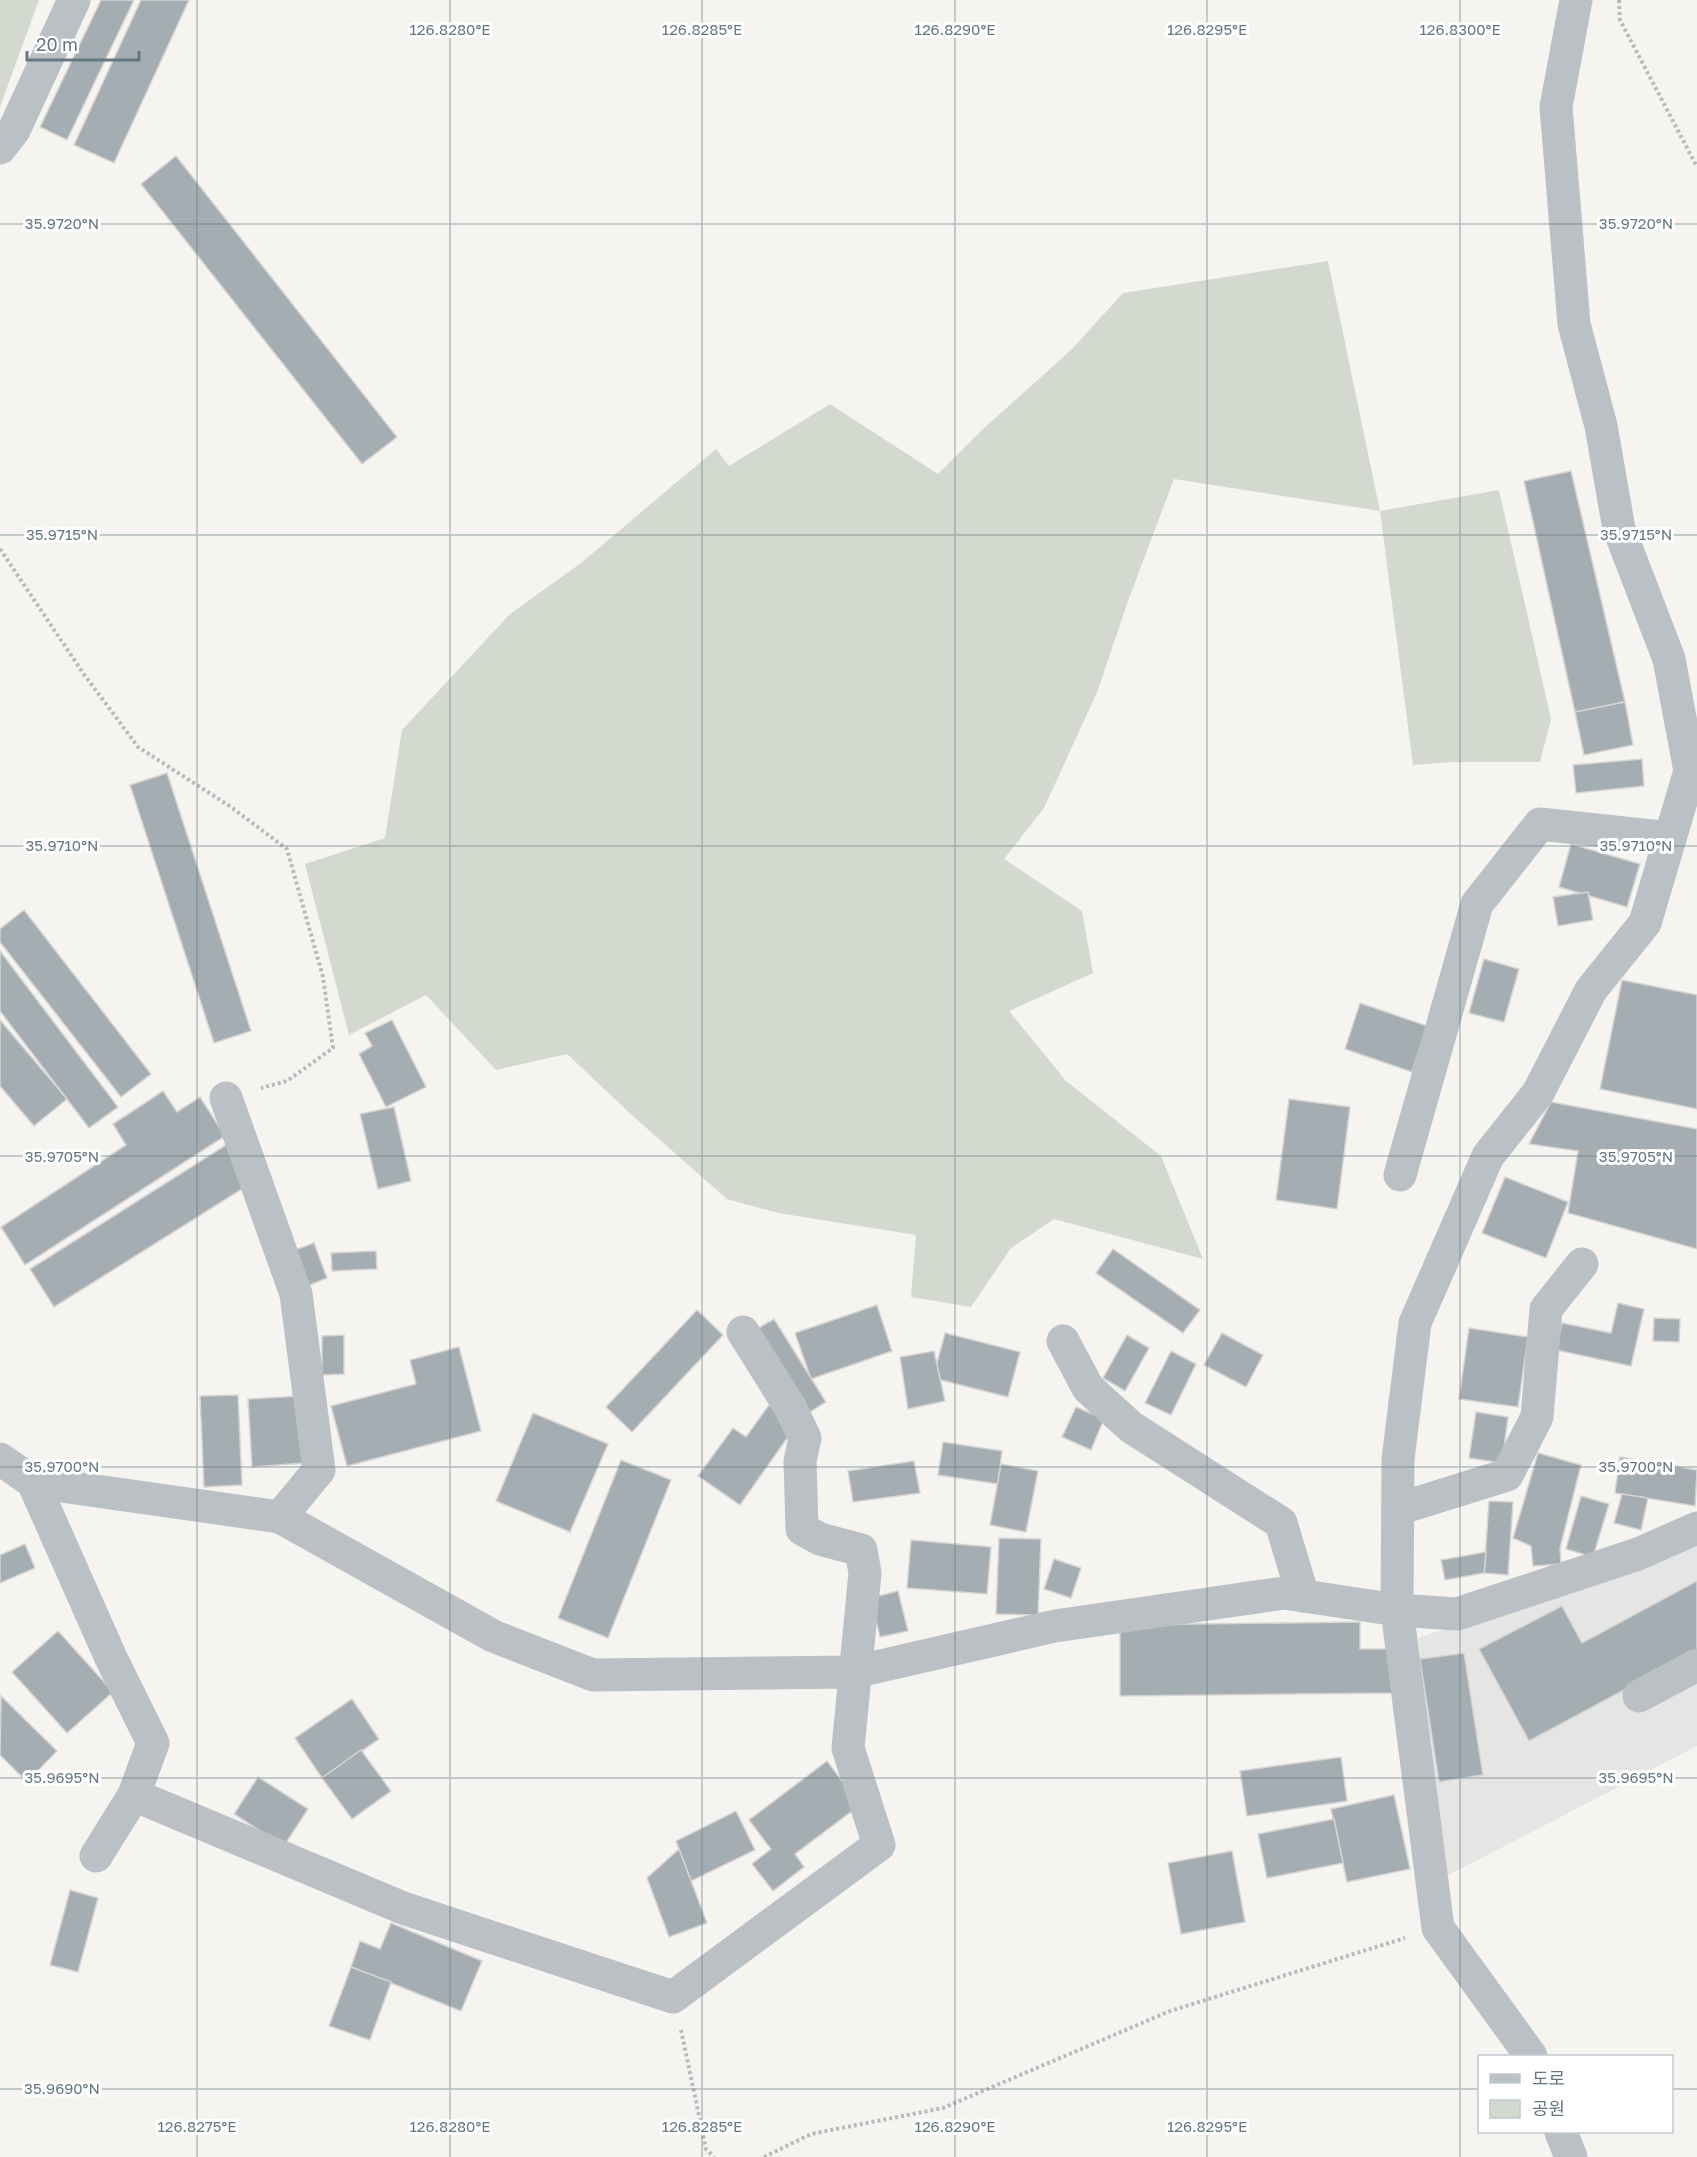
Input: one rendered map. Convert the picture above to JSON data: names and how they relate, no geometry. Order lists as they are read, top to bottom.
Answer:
{
  "legend": ["도로", "공원"],
  "scale_bar": "20 m",
  "coordinates": [
    "126.8280°E",
    "126.8285°E",
    "126.8290°E",
    "126.8295°E",
    "126.8300°E",
    "35.9720°N",
    "35.9715°N",
    "35.9710°N",
    "35.9705°N",
    "35.9700°N",
    "35.9695°N",
    "35.9690°N",
    "126.8275°E"
  ]
}
